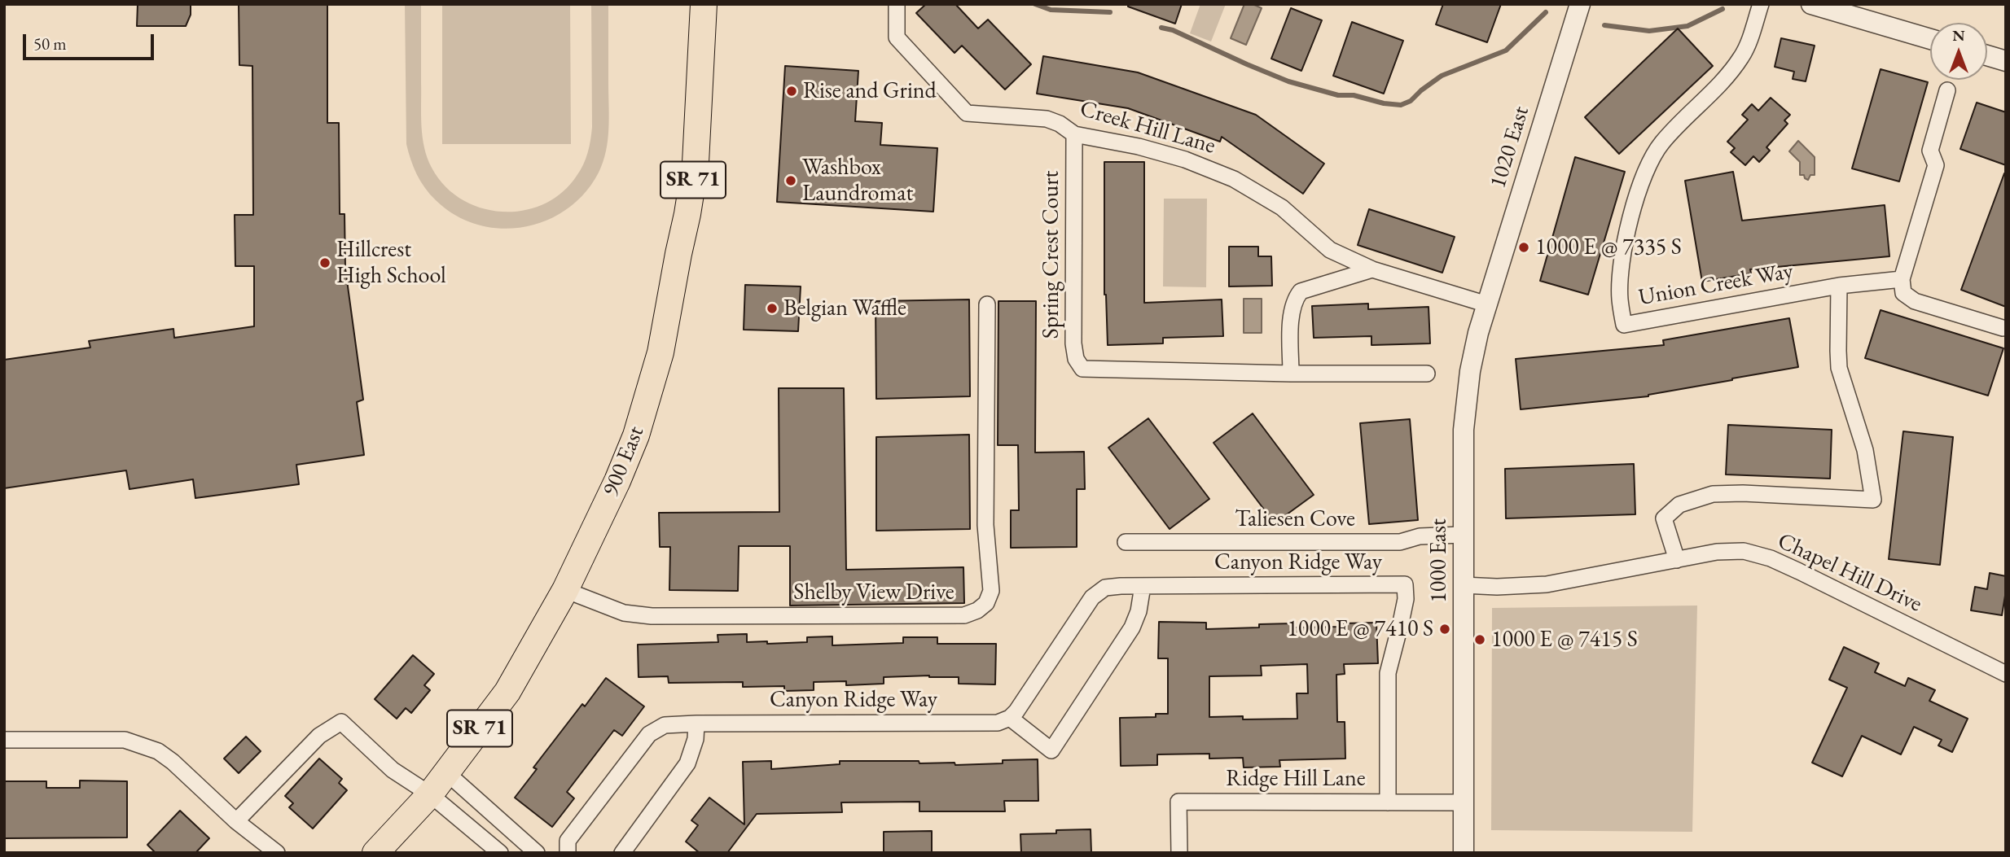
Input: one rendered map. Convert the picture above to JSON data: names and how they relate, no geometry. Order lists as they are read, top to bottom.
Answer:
{
  "streets": {
    "main road": ["SR 71", "900 East"],
    "street": [
      "Creek Hill Lane",
      "1020 East",
      "Spring Crest Court",
      "Union Creek Way",
      "Taliesen Cove",
      "1000 East",
      "Canyon Ridge Way",
      "Chapel Hill Drive",
      "Shelby View Drive",
      "Ridge Hill Lane"
    ]
  },
  "crossings": [
    ["Creek Hill Lane", "1020 East"],
    ["Creek Hill Lane", "Spring Crest Court"],
    ["Creek Hill Lane", "1000 East"],
    ["1020 East", "1000 East"],
    ["900 East", "Shelby View Drive"],
    ["Taliesen Cove", "1000 East"],
    ["1000 East", "Chapel Hill Drive"],
    ["1000 East", "Ridge Hill Lane"],
    ["Canyon Ridge Way", "Ridge Hill Lane"]
  ],
  "places": [
    "Rise and Grind",
    "Washbox Laundromat",
    "1000 E @ 7335 S",
    "Hillcrest High School",
    "Belgian Waffle",
    "1000 E @ 7410 S",
    "1000 E @ 7415 S"
  ],
  "scale_bar": "50 m",
  "north": "top"
}
